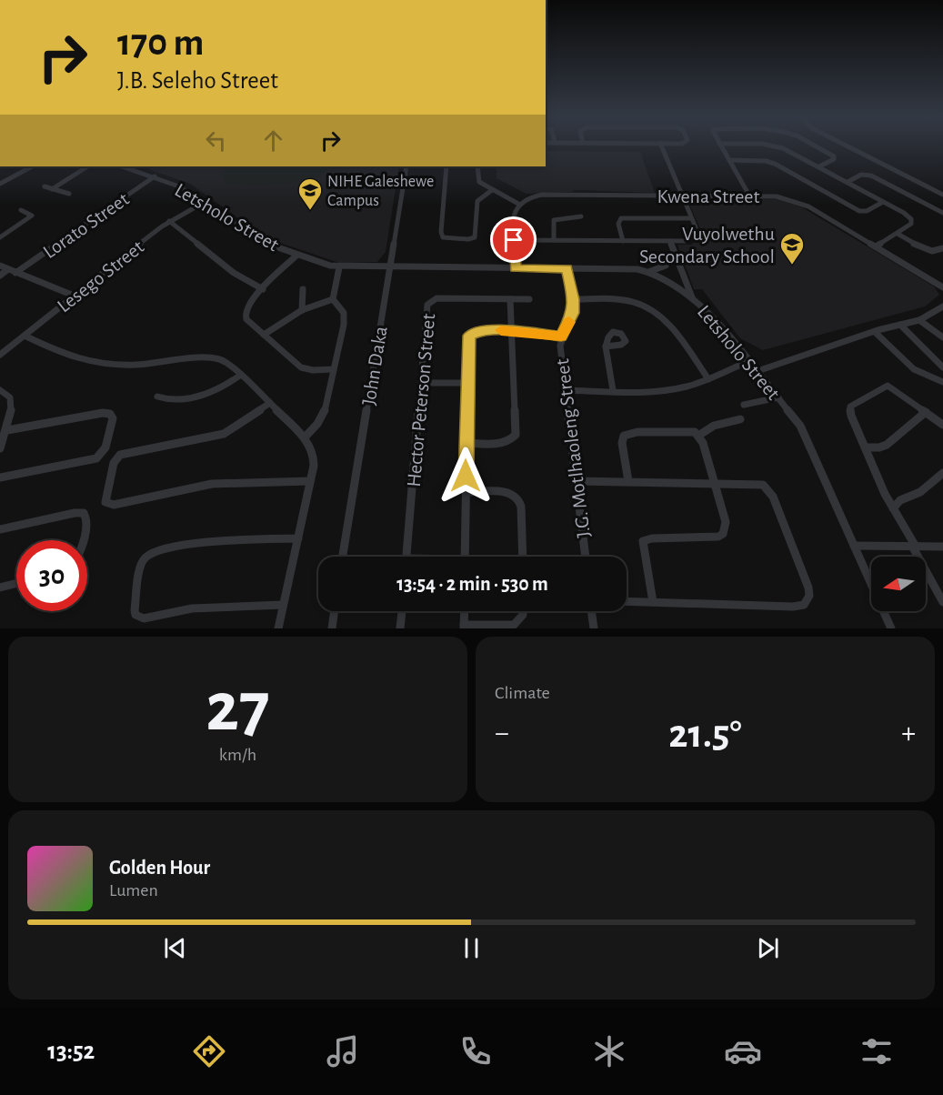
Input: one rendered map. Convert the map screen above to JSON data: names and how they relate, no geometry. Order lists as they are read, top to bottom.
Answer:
{
  "streets": {
    "street": [
      "Kwena Street",
      "Letsholo Street",
      "Lorato Street",
      "Lesego Street",
      "John Daka",
      "Hector Peterson Street",
      "J.G. Motlhaoleng Street"
    ]
  },
  "crossings": [
    ["Letsholo Street", "Lorato Street"],
    ["Letsholo Street", "Lesego Street"],
    ["Letsholo Street", "John Daka"],
    ["Letsholo Street", "J.G. Motlhaoleng Street"]
  ],
  "places": {
    "school or university": ["NIHE Galeshewe Campus", "Vuyolwethu Secondary School"]
  },
  "north": "left",
  "page": {
    "turn": ["170 m", "J.B. Seleho Street"],
    "limit": "30",
    "trip": "13:54 · 2 min · 530 m",
    "tile": [
      ["27", "km/h"],
      "Climate"
    ],
    "heat": ["−", "21.5°", "+"],
    "song": ["Golden Hour", "Lumen"],
    "tabs": "13:52"
  }
}
